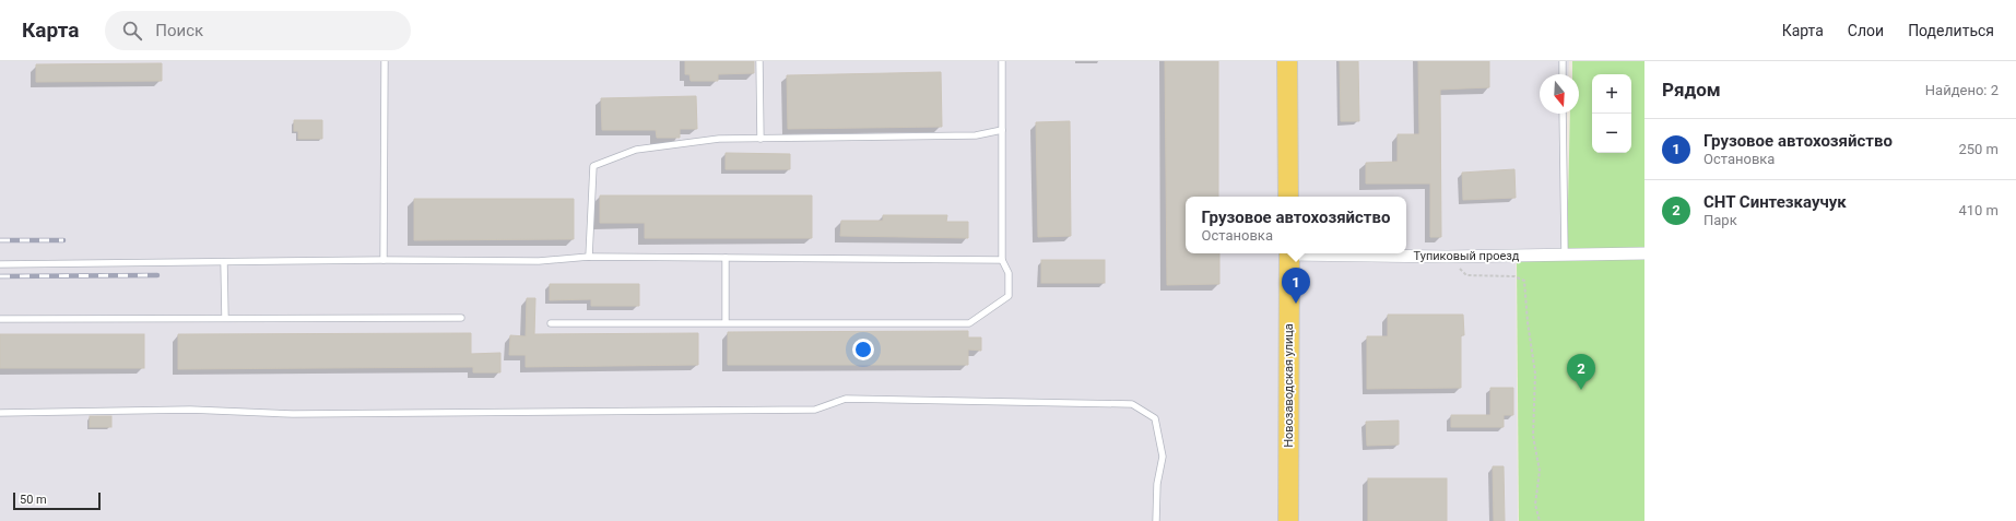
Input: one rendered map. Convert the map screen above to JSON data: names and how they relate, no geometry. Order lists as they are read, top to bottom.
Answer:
{
  "streets": {
    "main road": ["Новозаводская улица"],
    "street": ["Тупиковый проезд"]
  },
  "scale_bar": "50 m",
  "north": "bottom",
  "page": {
    "header": "Карта",
    "search": "Поиск",
    "nav": ["Карта", "Слои", "Поделиться"],
    "heading": ["Рядом", "Найдено: 2"],
    "map_buttons": ["+", "−"],
    "list": [
      {
        "mark": "1",
        "name": "Грузовое автохозяйство",
        "note": "Остановка",
        "value": "250 m"
      },
      {
        "mark": "2",
        "name": "СНТ Синтезкаучук",
        "note": "Парк",
        "value": "410 m"
      }
    ],
    "popup": ["Грузовое автохозяйство", "Остановка"],
    "pins": ["1", "2"],
    "scale": "50 m"
  }
}
